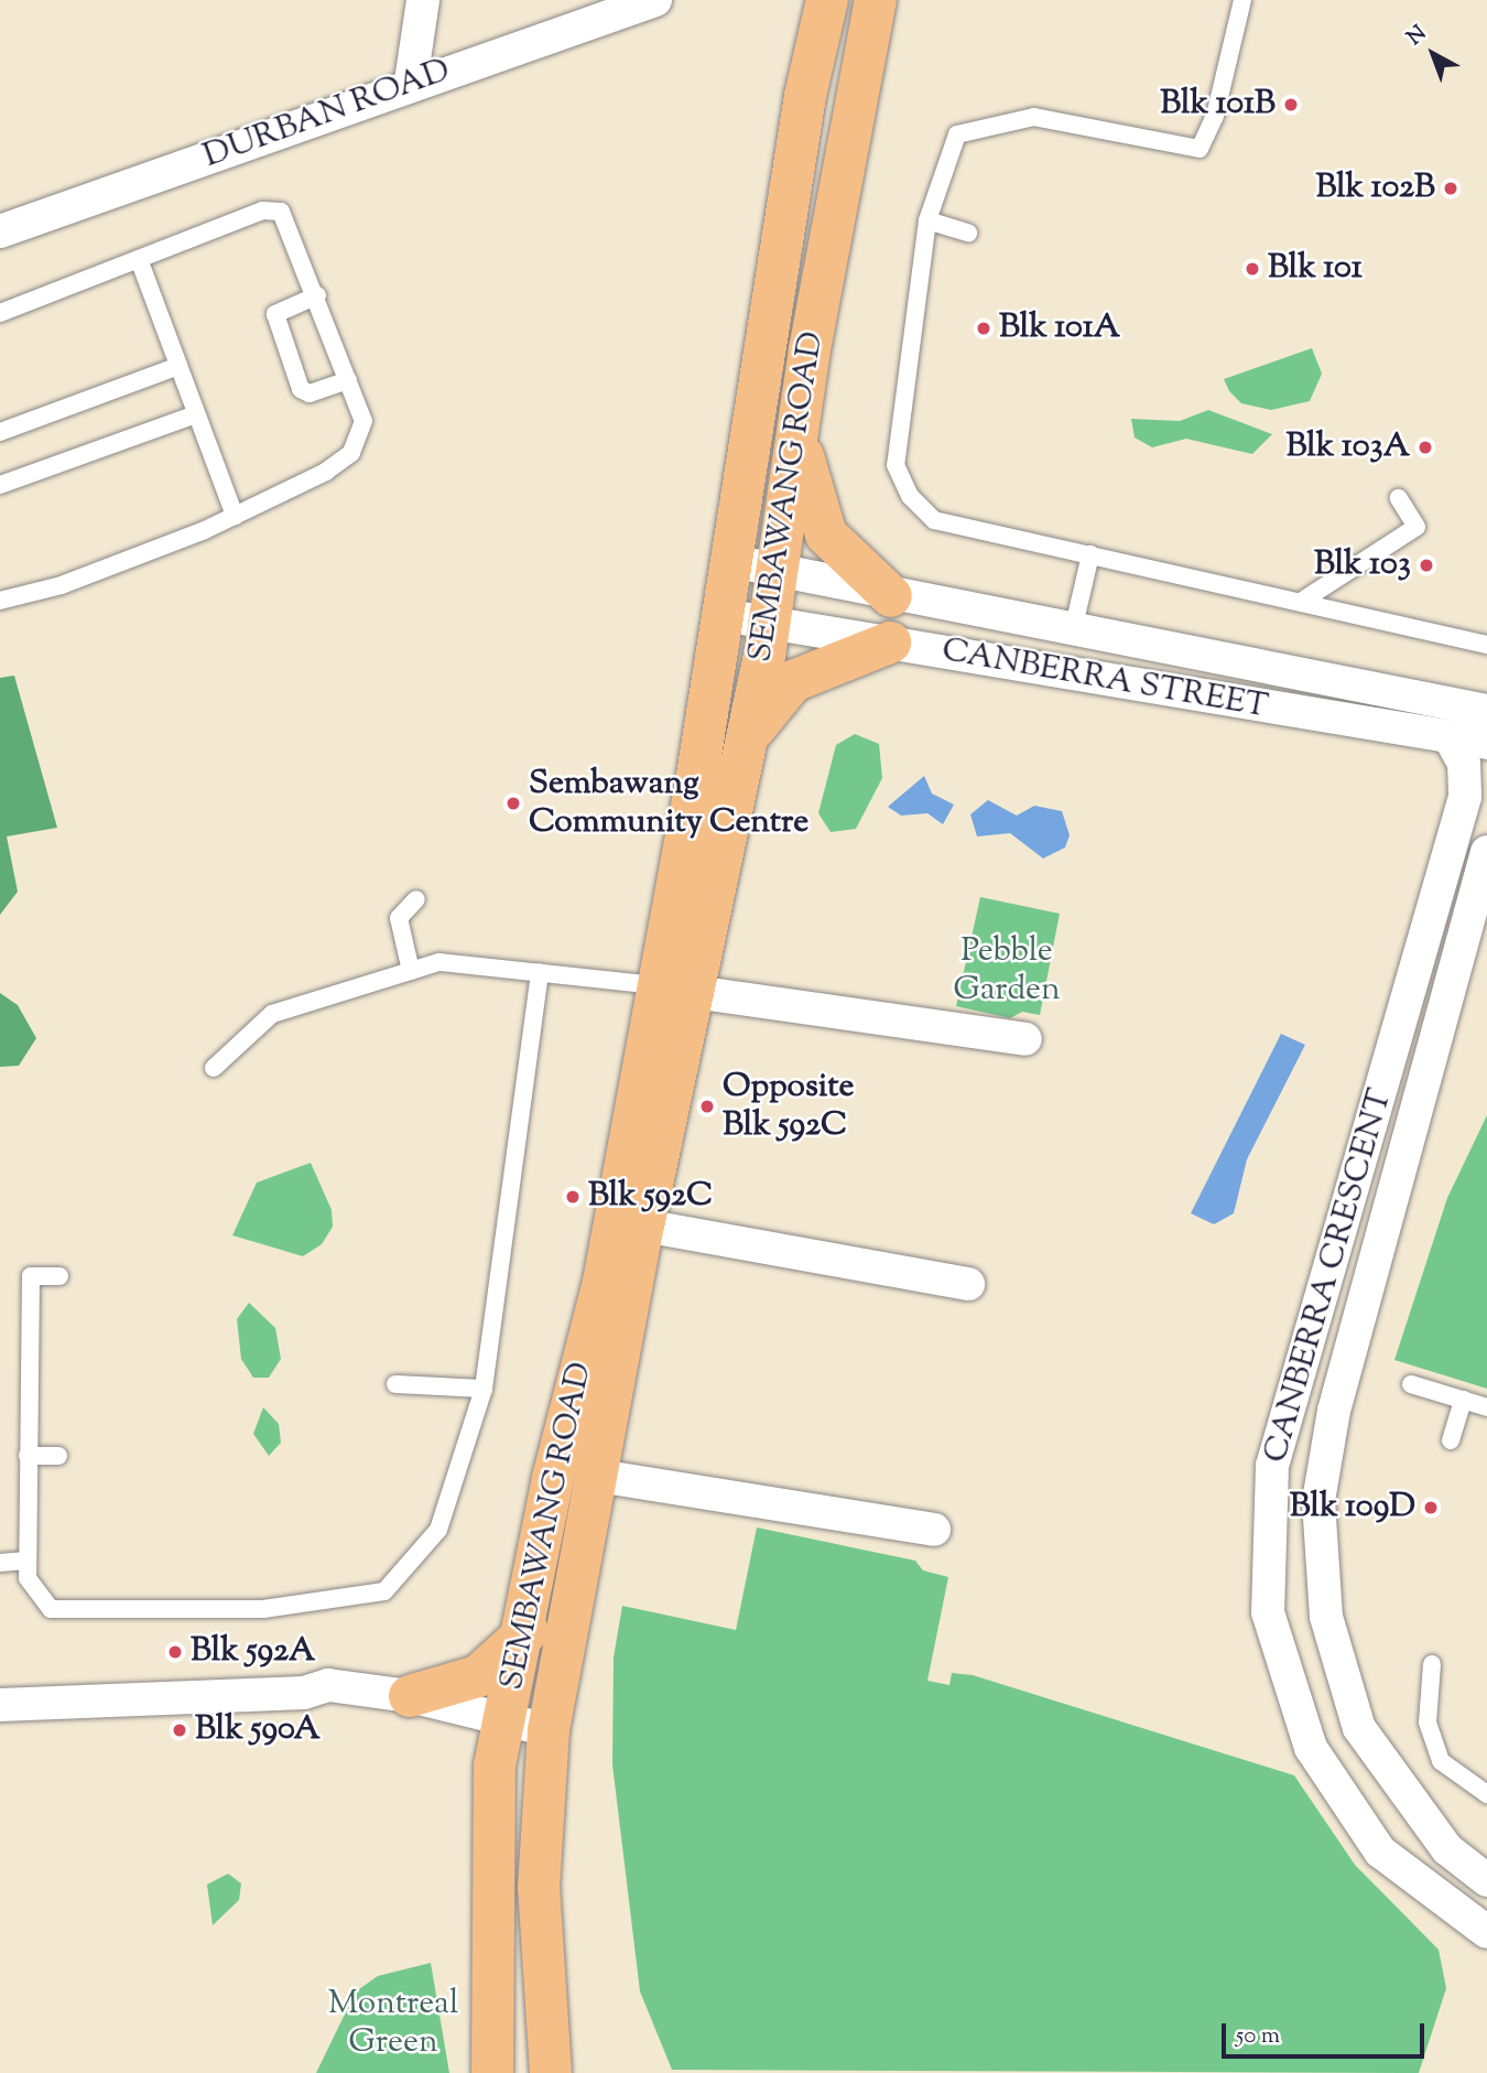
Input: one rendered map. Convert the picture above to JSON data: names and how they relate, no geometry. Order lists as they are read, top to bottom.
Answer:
{
  "streets": {
    "main road": ["SEMBAWANG ROAD"],
    "street": ["DURBAN ROAD", "CANBERRA STREET", "CANBERRA CRESCENT"]
  },
  "crossings": [
    ["SEMBAWANG ROAD", "CANBERRA STREET"],
    ["CANBERRA STREET", "CANBERRA CRESCENT"]
  ],
  "parks": ["Pebble Garden", "Montreal Green"],
  "places": [
    "Blk 101B",
    "Blk 102B",
    "Blk 101",
    "Blk 101A",
    "Blk 103A",
    "Blk 103",
    "Sembawang Community Centre",
    "Opposite Blk 592C",
    "Blk 592C",
    "Blk 109D",
    "Blk 592A",
    "Blk 590A"
  ],
  "scale_bar": "50 m",
  "north": "top left"
}
